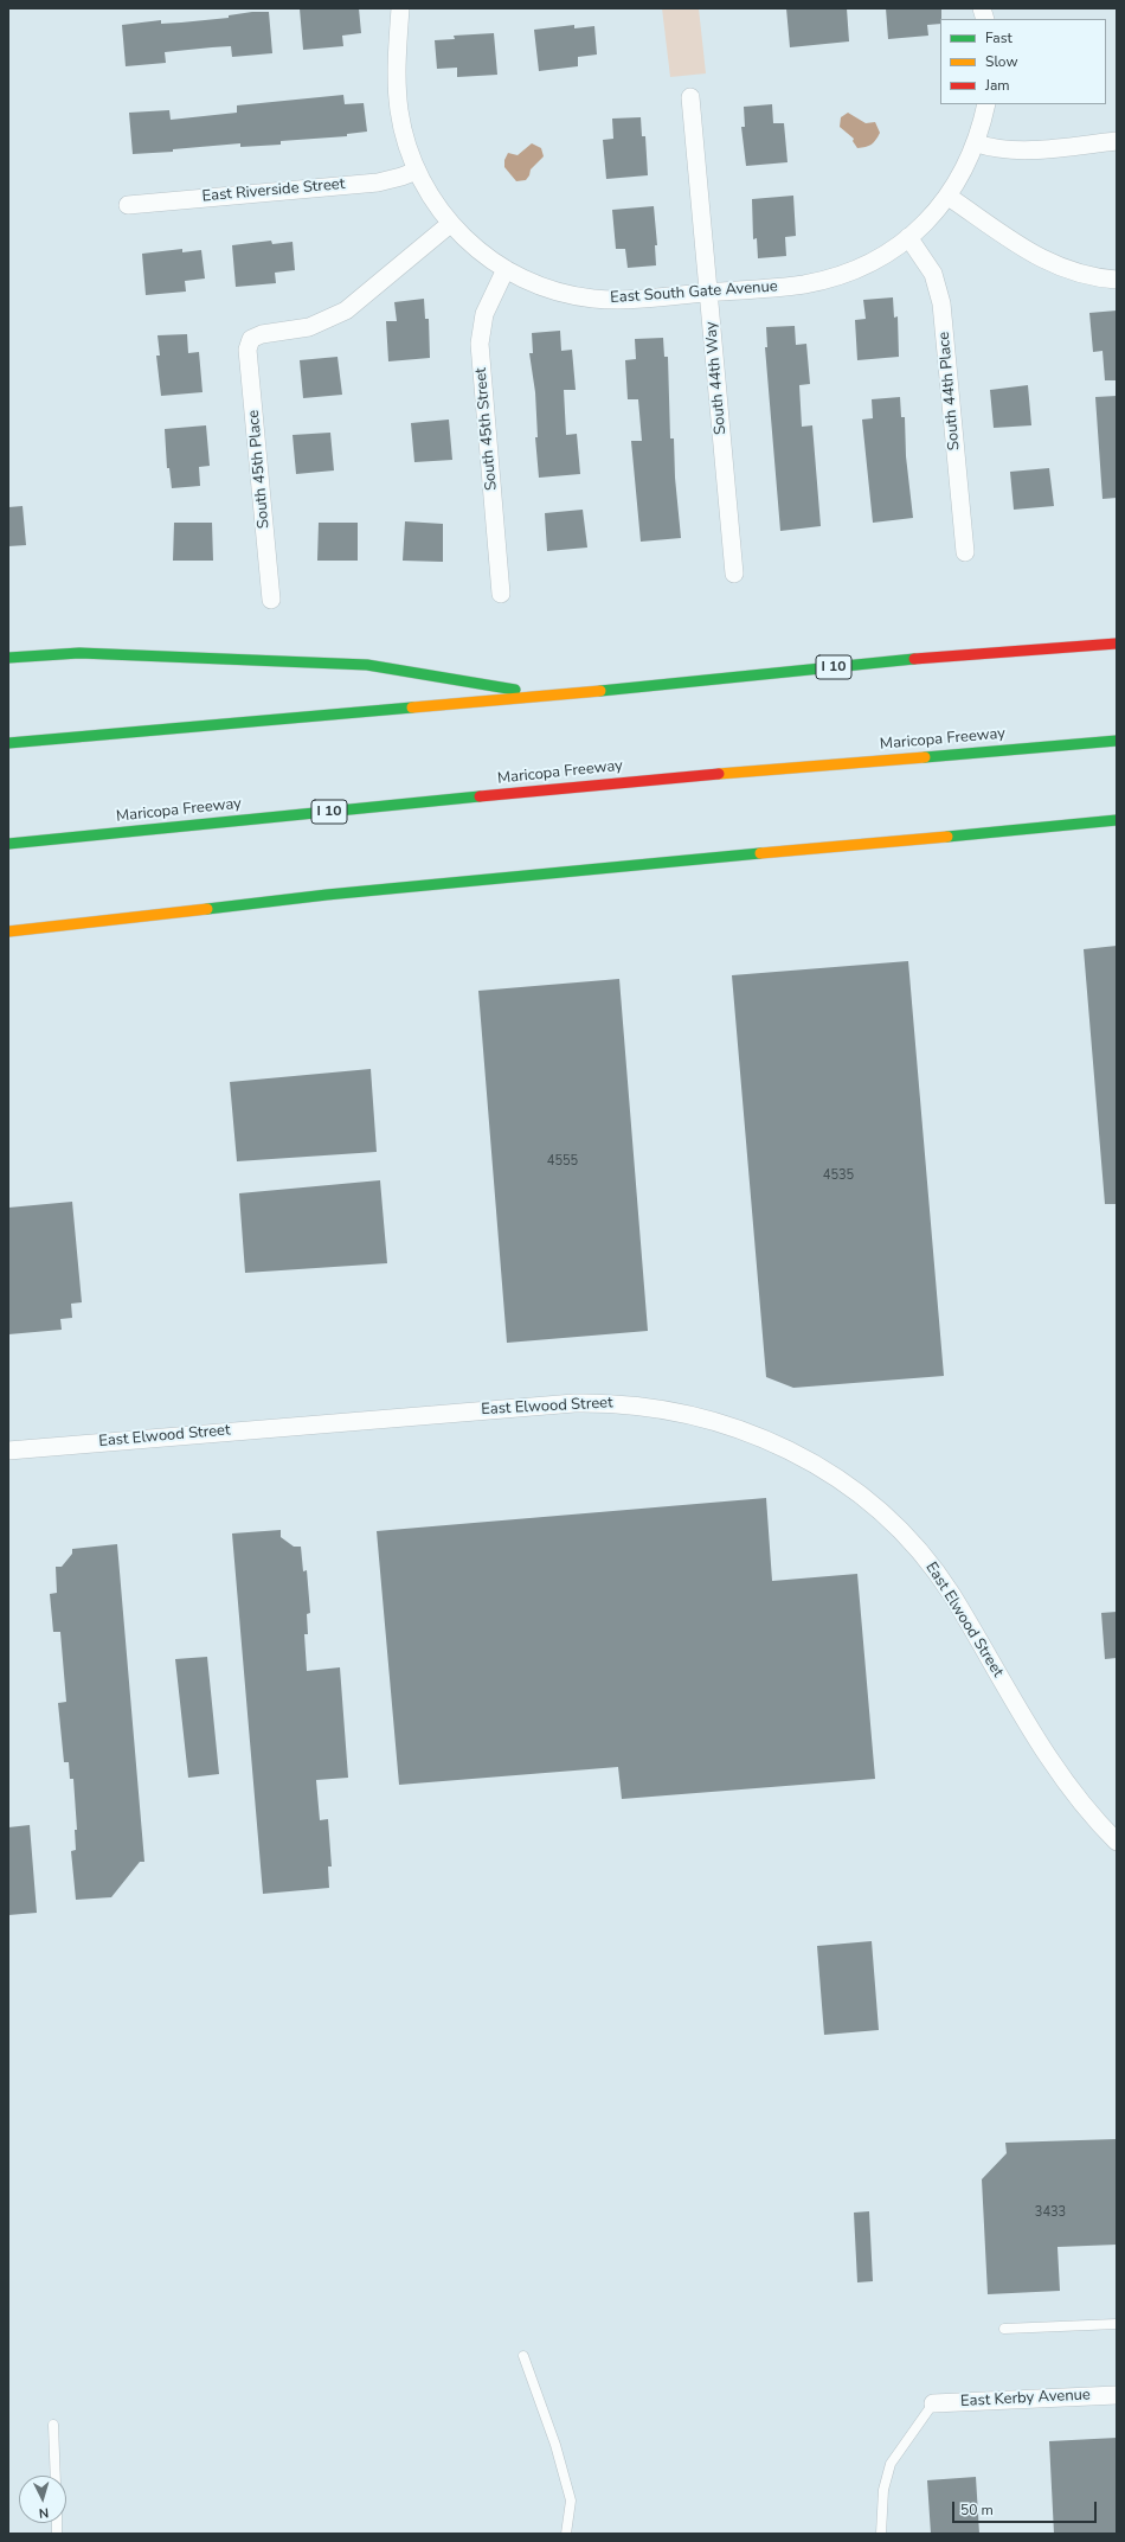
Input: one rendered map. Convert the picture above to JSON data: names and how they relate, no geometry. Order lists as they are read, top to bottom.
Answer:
{
  "streets": {
    "highway": ["I 10", "Maricopa Freeway"],
    "street": [
      "East Riverside Street",
      "East South Gate Avenue",
      "South 44th Way",
      "South 44th Place",
      "South 45th Street",
      "South 45th Place",
      "East Elwood Street",
      "East Kerby Avenue"
    ]
  },
  "crossings": [
    ["East South Gate Avenue", "South 44th Way"],
    ["East South Gate Avenue", "South 44th Place"],
    ["East South Gate Avenue", "South 45th Street"],
    ["East South Gate Avenue", "South 45th Place"]
  ],
  "house_numbers": ["4555", "4535", "3433"],
  "legend": ["Fast", "Slow", "Jam"],
  "scale_bar": "50 m",
  "north": "bottom"
}
